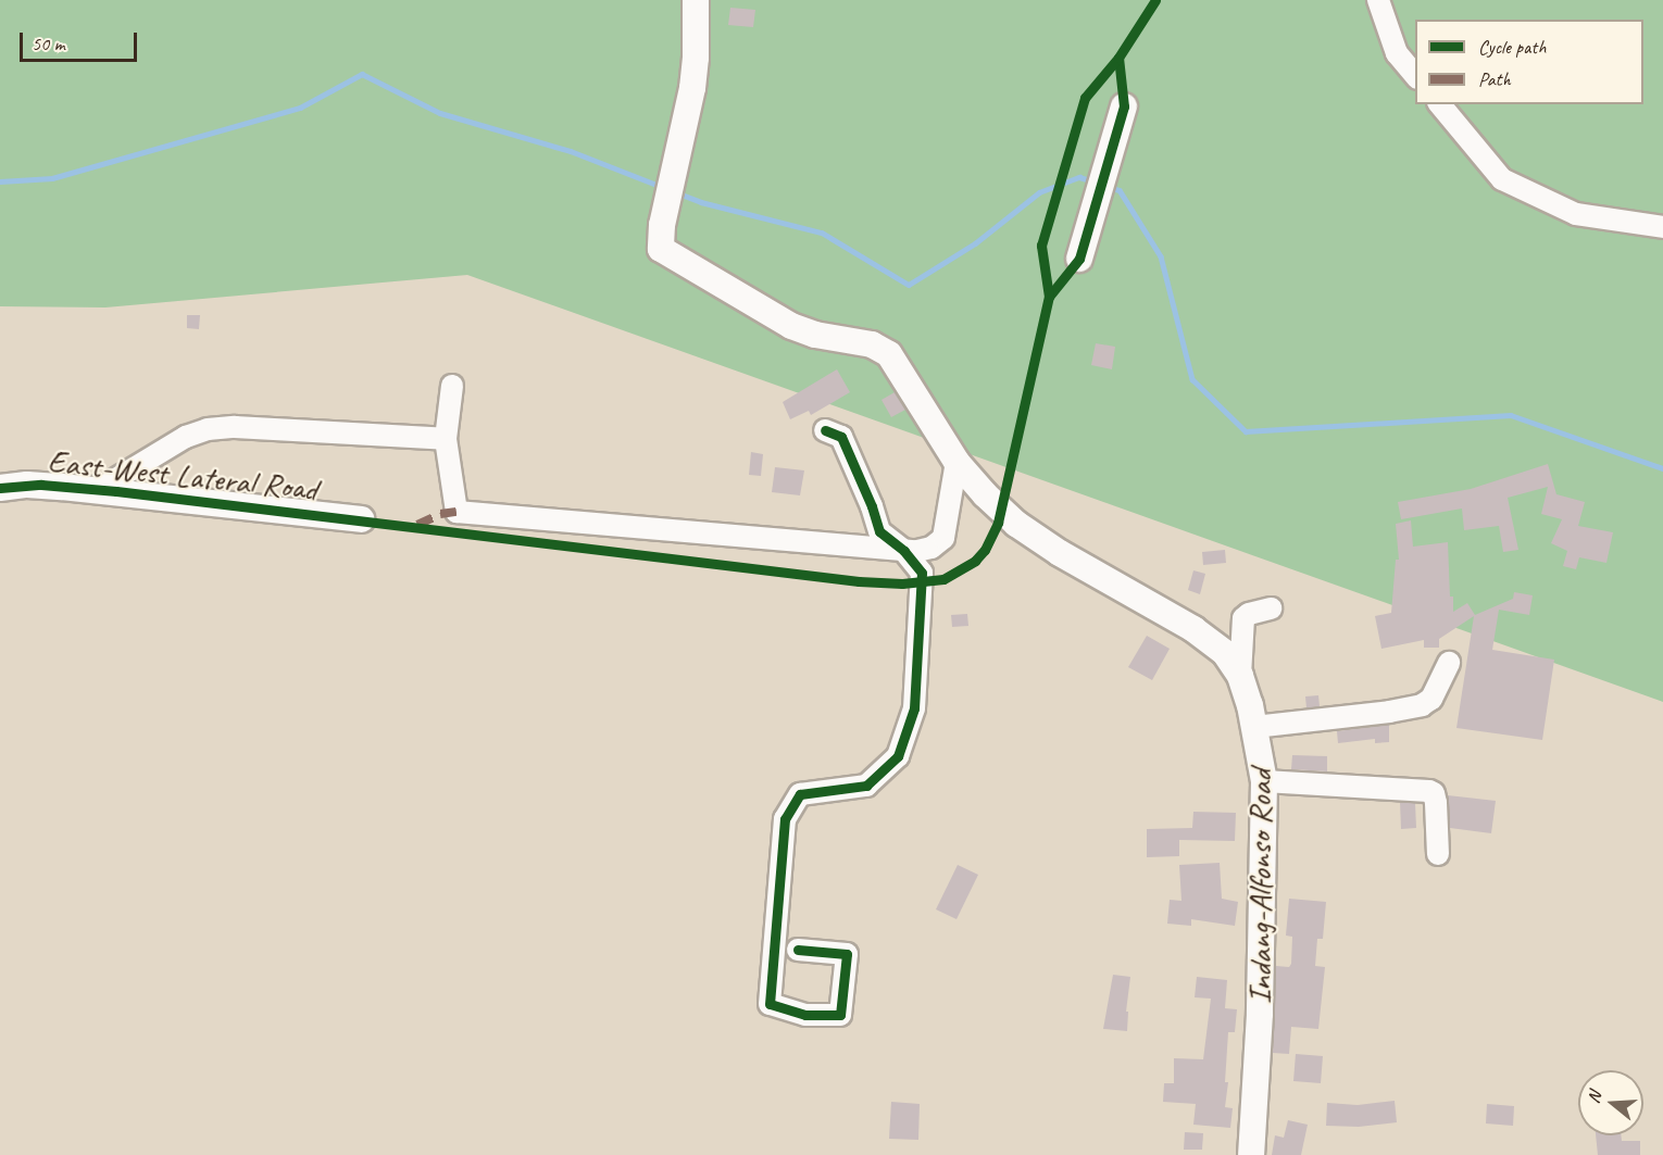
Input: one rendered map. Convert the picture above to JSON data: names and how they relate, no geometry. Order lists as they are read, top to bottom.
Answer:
{
  "streets": {
    "main road": ["East-West Lateral Road", "Indang-Alfonso Road"]
  },
  "legend": ["Cycle path", "Path"],
  "scale_bar": "50 m",
  "north": "left"
}
